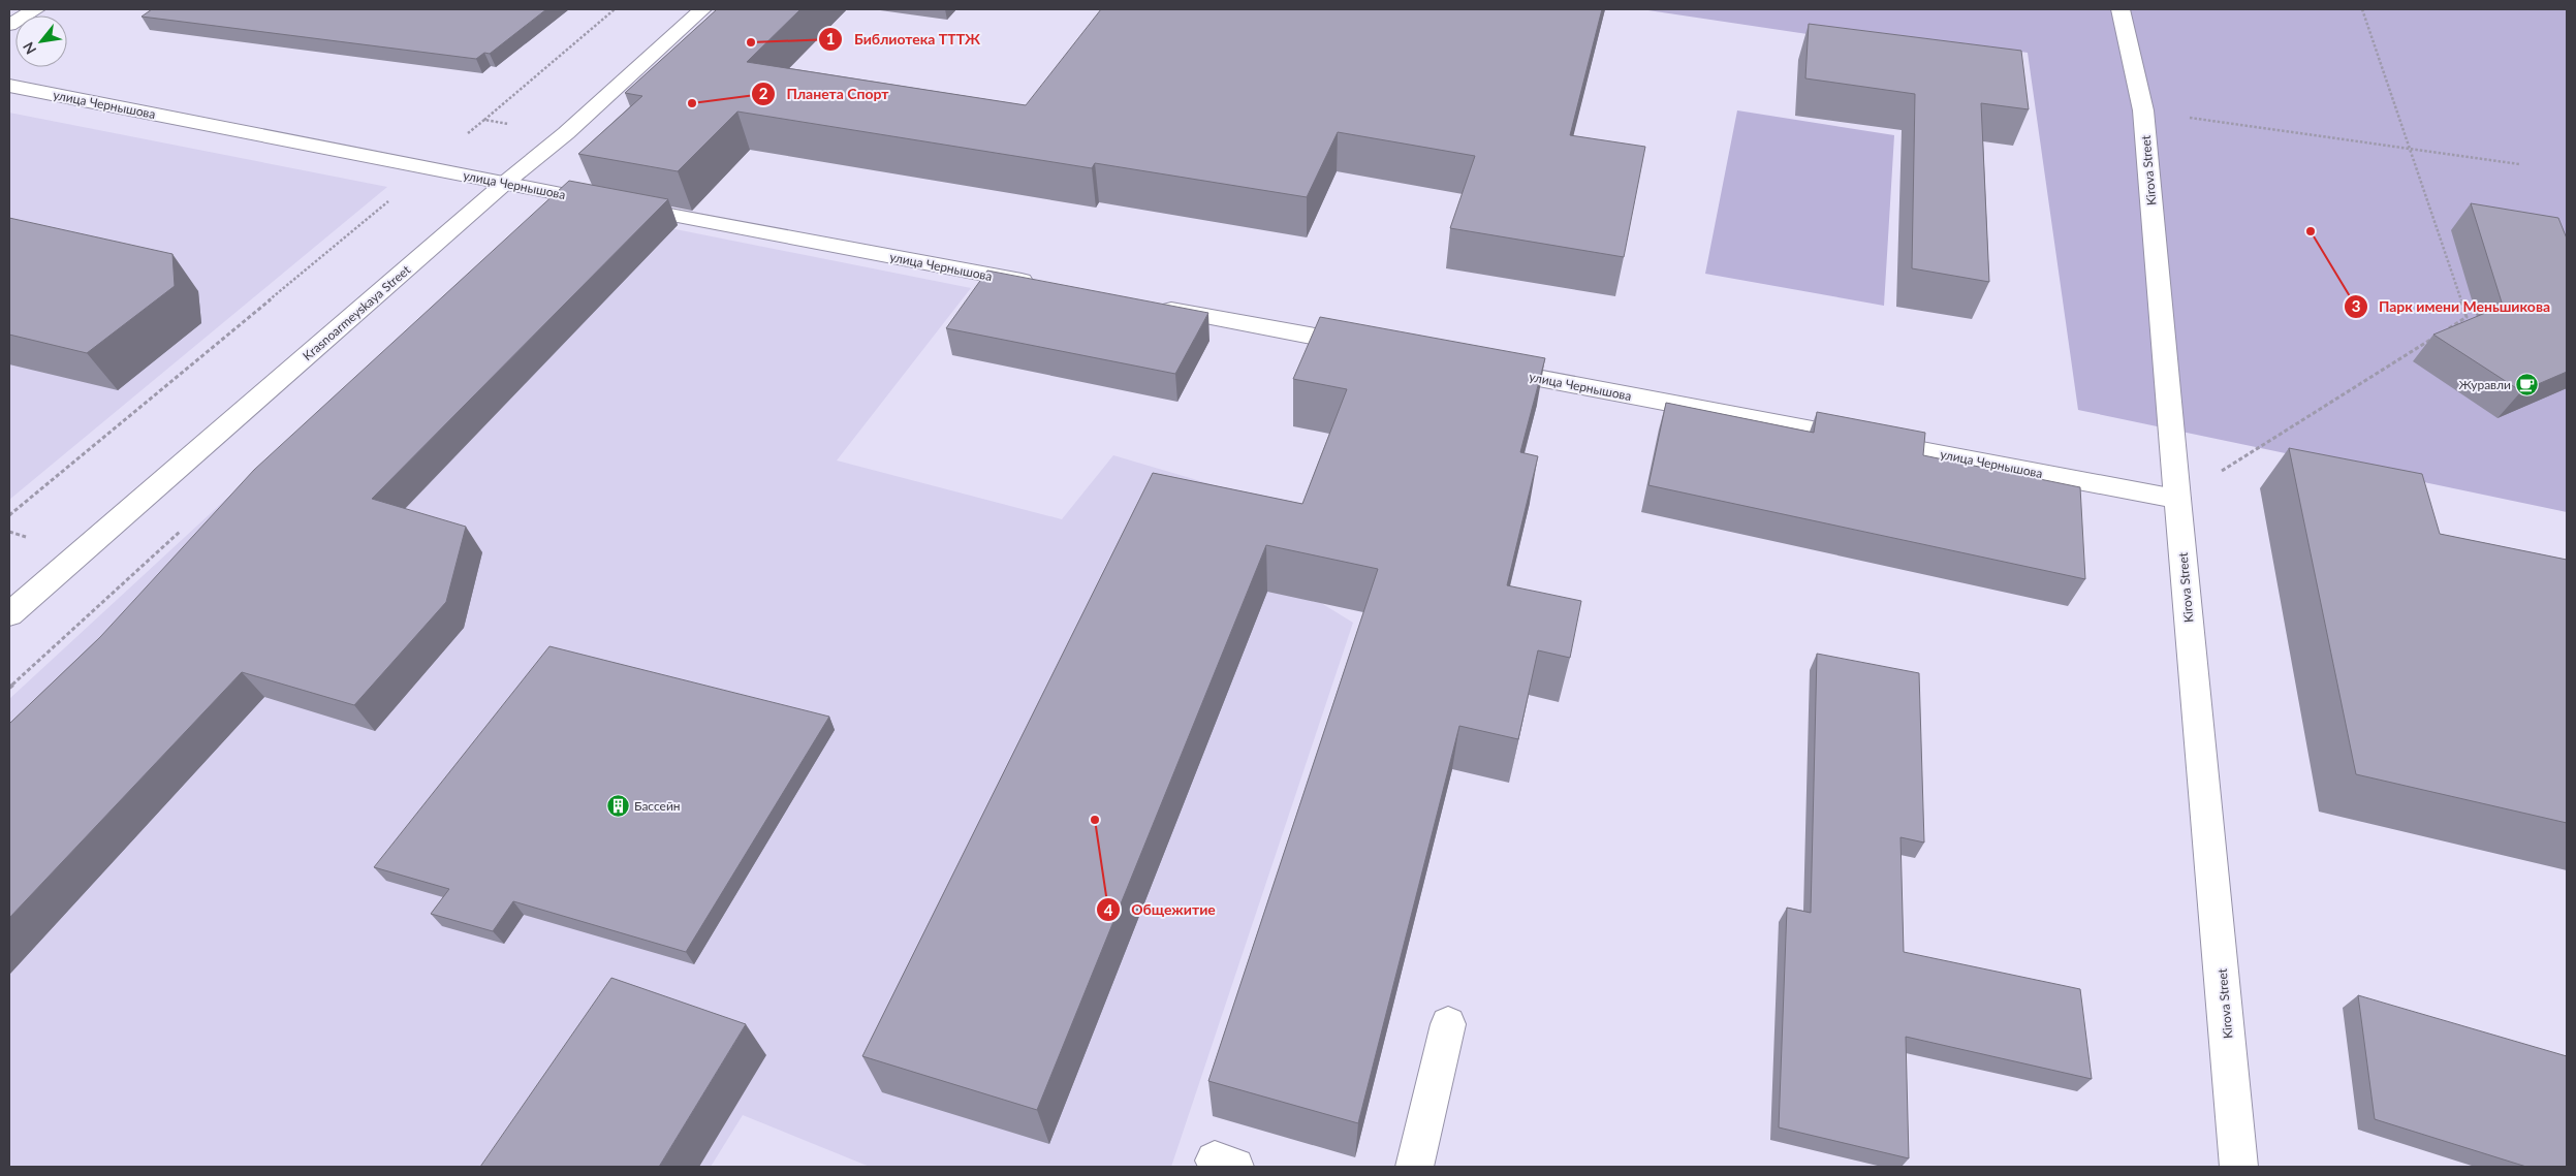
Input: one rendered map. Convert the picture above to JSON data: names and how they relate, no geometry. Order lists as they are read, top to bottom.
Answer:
{
  "streets": {
    "street": ["улица Чернышова", "Kirova Street", "Krasnoarmeyskaya Street"]
  },
  "crossings": [
    ["улица Чернышова", "Kirova Street"],
    ["улица Чернышова", "Krasnoarmeyskaya Street"]
  ],
  "places": {
    "other": [
      "Библиотека ТТТЖ",
      "Планета Спорт",
      "Парк имени Меньшикова",
      "Общежитие"
    ],
    "cafe": ["Журавли"],
    "building": ["Бассейн"]
  },
  "north": "bottom left"
}
